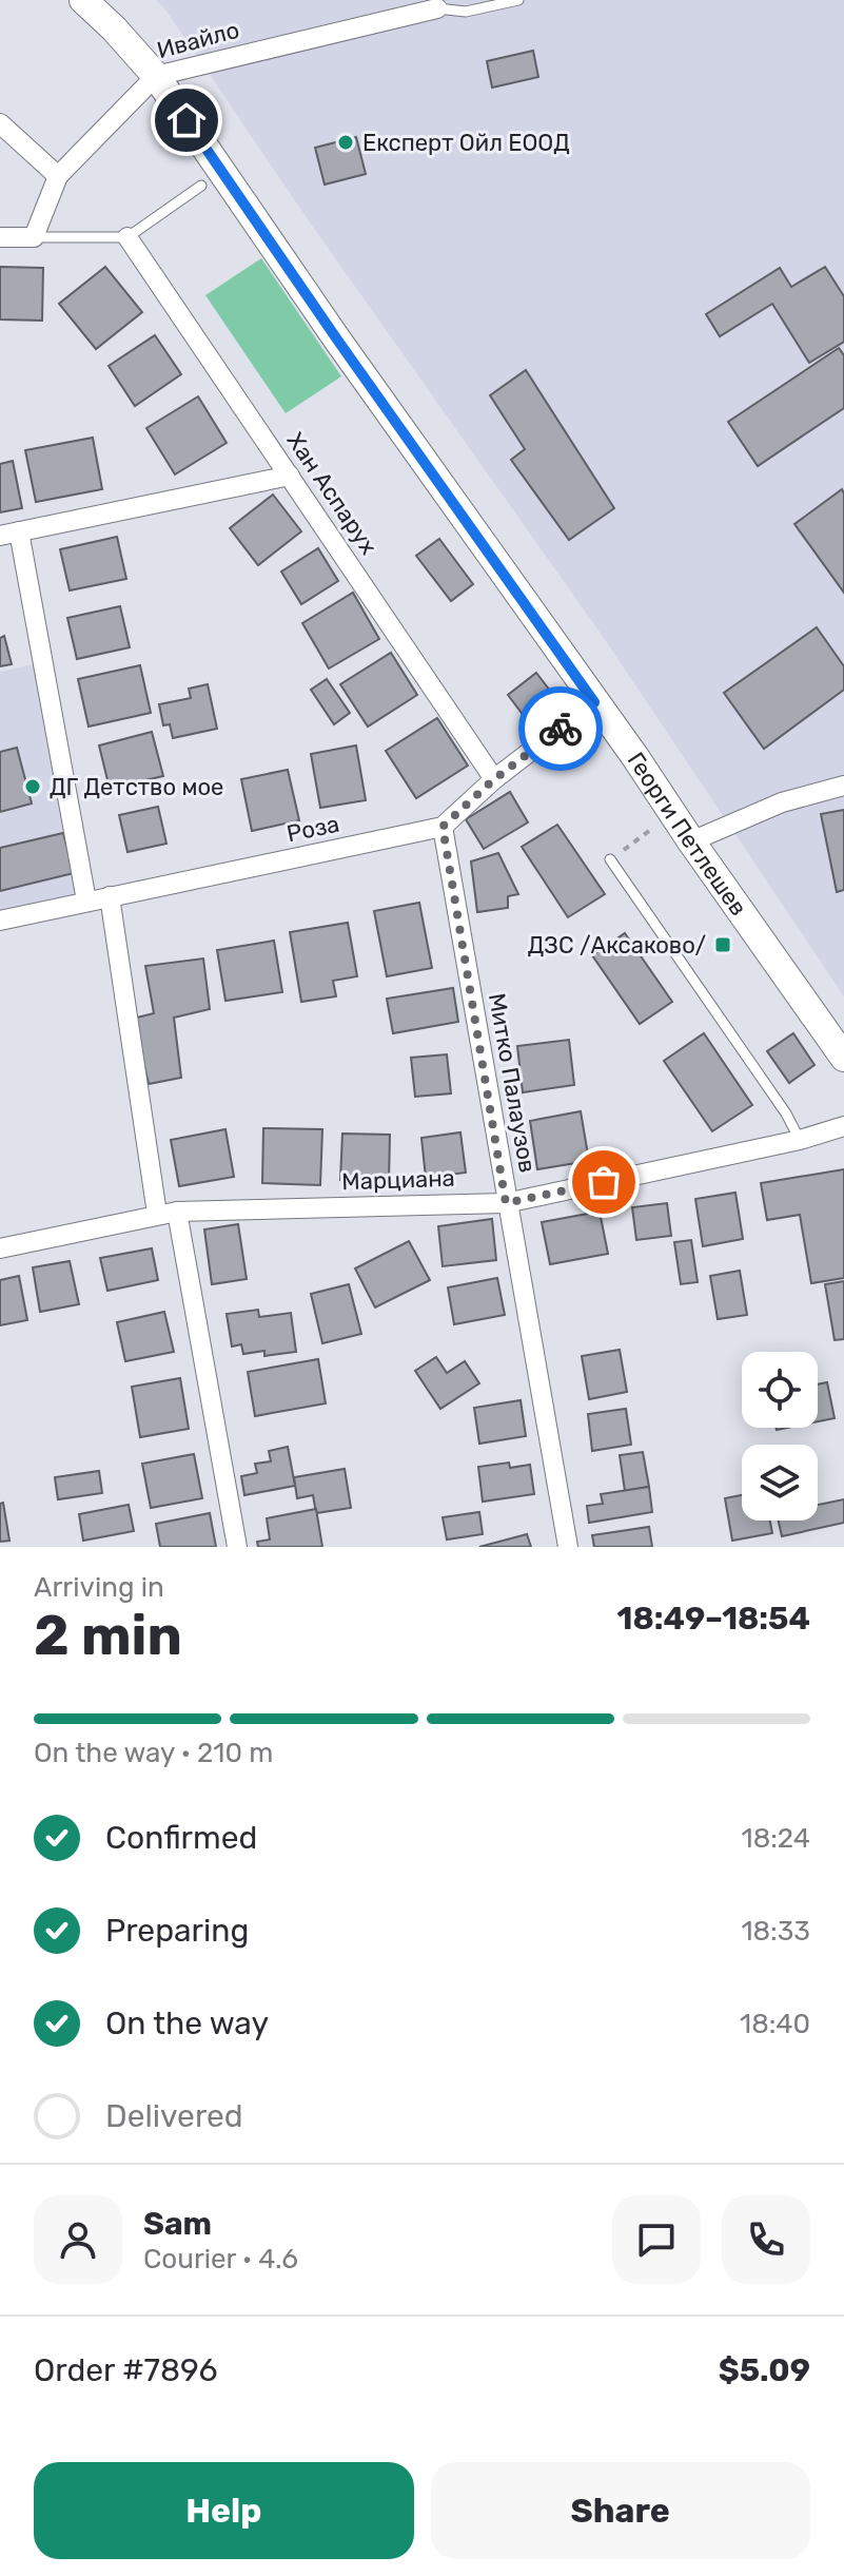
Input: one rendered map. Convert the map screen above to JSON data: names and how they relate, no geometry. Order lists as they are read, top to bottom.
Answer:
{
  "streets": {
    "main road": ["Георги Петлешев"],
    "street": [
      "Ивайло",
      "Хан Аспарух",
      "Роза",
      "Митко Палаузов",
      "Марциана"
    ]
  },
  "crossings": [
    ["Ивайло", "Георги Петлешев"],
    ["Роза", "Митко Палаузов"],
    ["Митко Палаузов", "Марциана"]
  ],
  "places": {
    "other": ["Експерт Ойл ЕООД", "ДГ Детство мое"],
    "transit": ["ДЗС /Аксаково/"]
  },
  "page": {
    "heading": ["2 min", "Arriving in", "18:49–18:54"],
    "panel": [
      "Sam",
      "Courier · 4.6",
      "Order #7896",
      "$5.09"
    ],
    "bar": "On the way · 210 m",
    "list": [
      ["Confirmed", "18:24"],
      ["Preparing", "18:33"],
      ["On the way", "18:40"],
      "Delivered"
    ],
    "buttons": ["Help", "Share"]
  }
}
